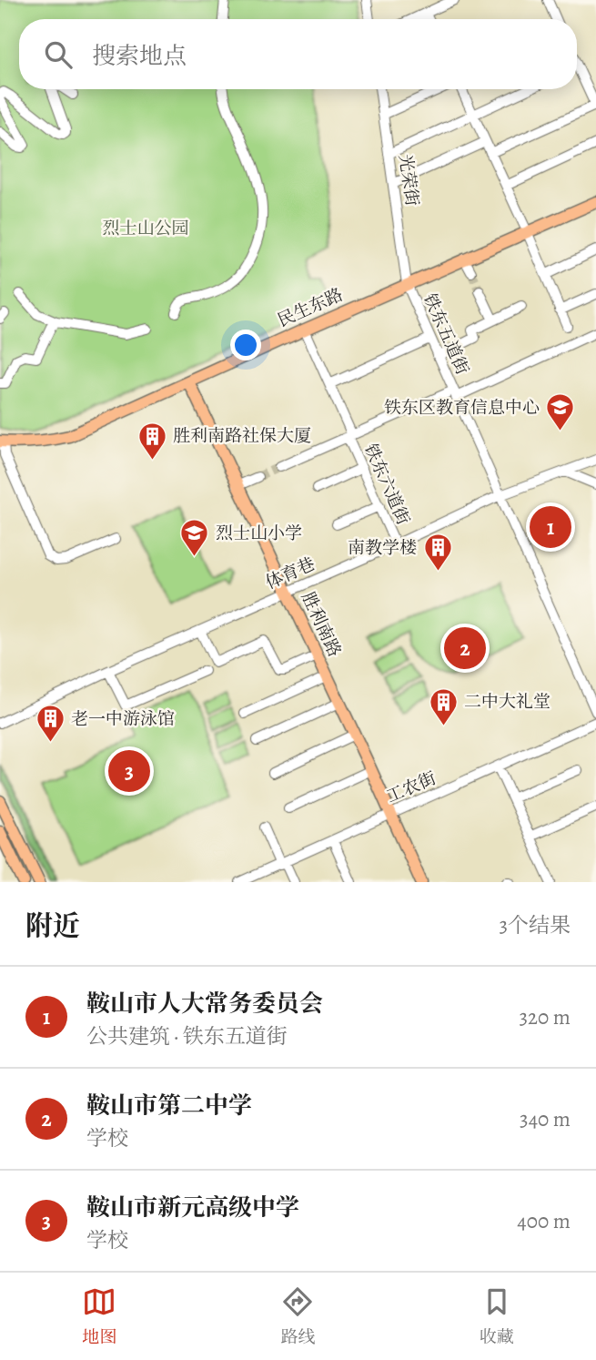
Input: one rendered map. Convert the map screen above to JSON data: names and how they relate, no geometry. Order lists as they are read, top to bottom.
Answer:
{
  "streets": {
    "main road": ["民生东路", "胜利南路"],
    "street": [
      "光荣街",
      "铁东五道街",
      "铁东六道街",
      "体育巷",
      "工农街"
    ]
  },
  "crossings": [
    ["光荣街", "民生东路"],
    ["光荣街", "铁东五道街"],
    ["民生东路", "铁东五道街"],
    ["民生东路", "铁东六道街"],
    ["民生东路", "胜利南路"],
    ["铁东五道街", "体育巷"],
    ["铁东六道街", "体育巷"],
    ["体育巷", "胜利南路"],
    ["胜利南路", "工农街"]
  ],
  "parks": ["烈士山公园"],
  "places": {
    "school or university": ["铁东区教育信息中心", "烈士山小学"],
    "building": [
      "胜利南路社保大厦",
      "南教学楼",
      "二中大礼堂",
      "老一中游泳馆"
    ]
  },
  "page": {
    "search": "搜索地点",
    "pins": ["1", "2", "3"],
    "heading": ["附近", "3个结果"],
    "list": [
      {
        "mark": "1",
        "name": "鞍山市人大常务委员会",
        "note": "公共建筑 · 铁东五道街",
        "value": "320 m"
      },
      {
        "mark": "2",
        "name": "鞍山市第二中学",
        "note": "学校",
        "value": "340 m"
      },
      {
        "mark": "3",
        "name": "鞍山市新元高级中学",
        "note": "学校",
        "value": "400 m"
      }
    ],
    "nav": ["地图", "路线", "收藏"]
  }
}
